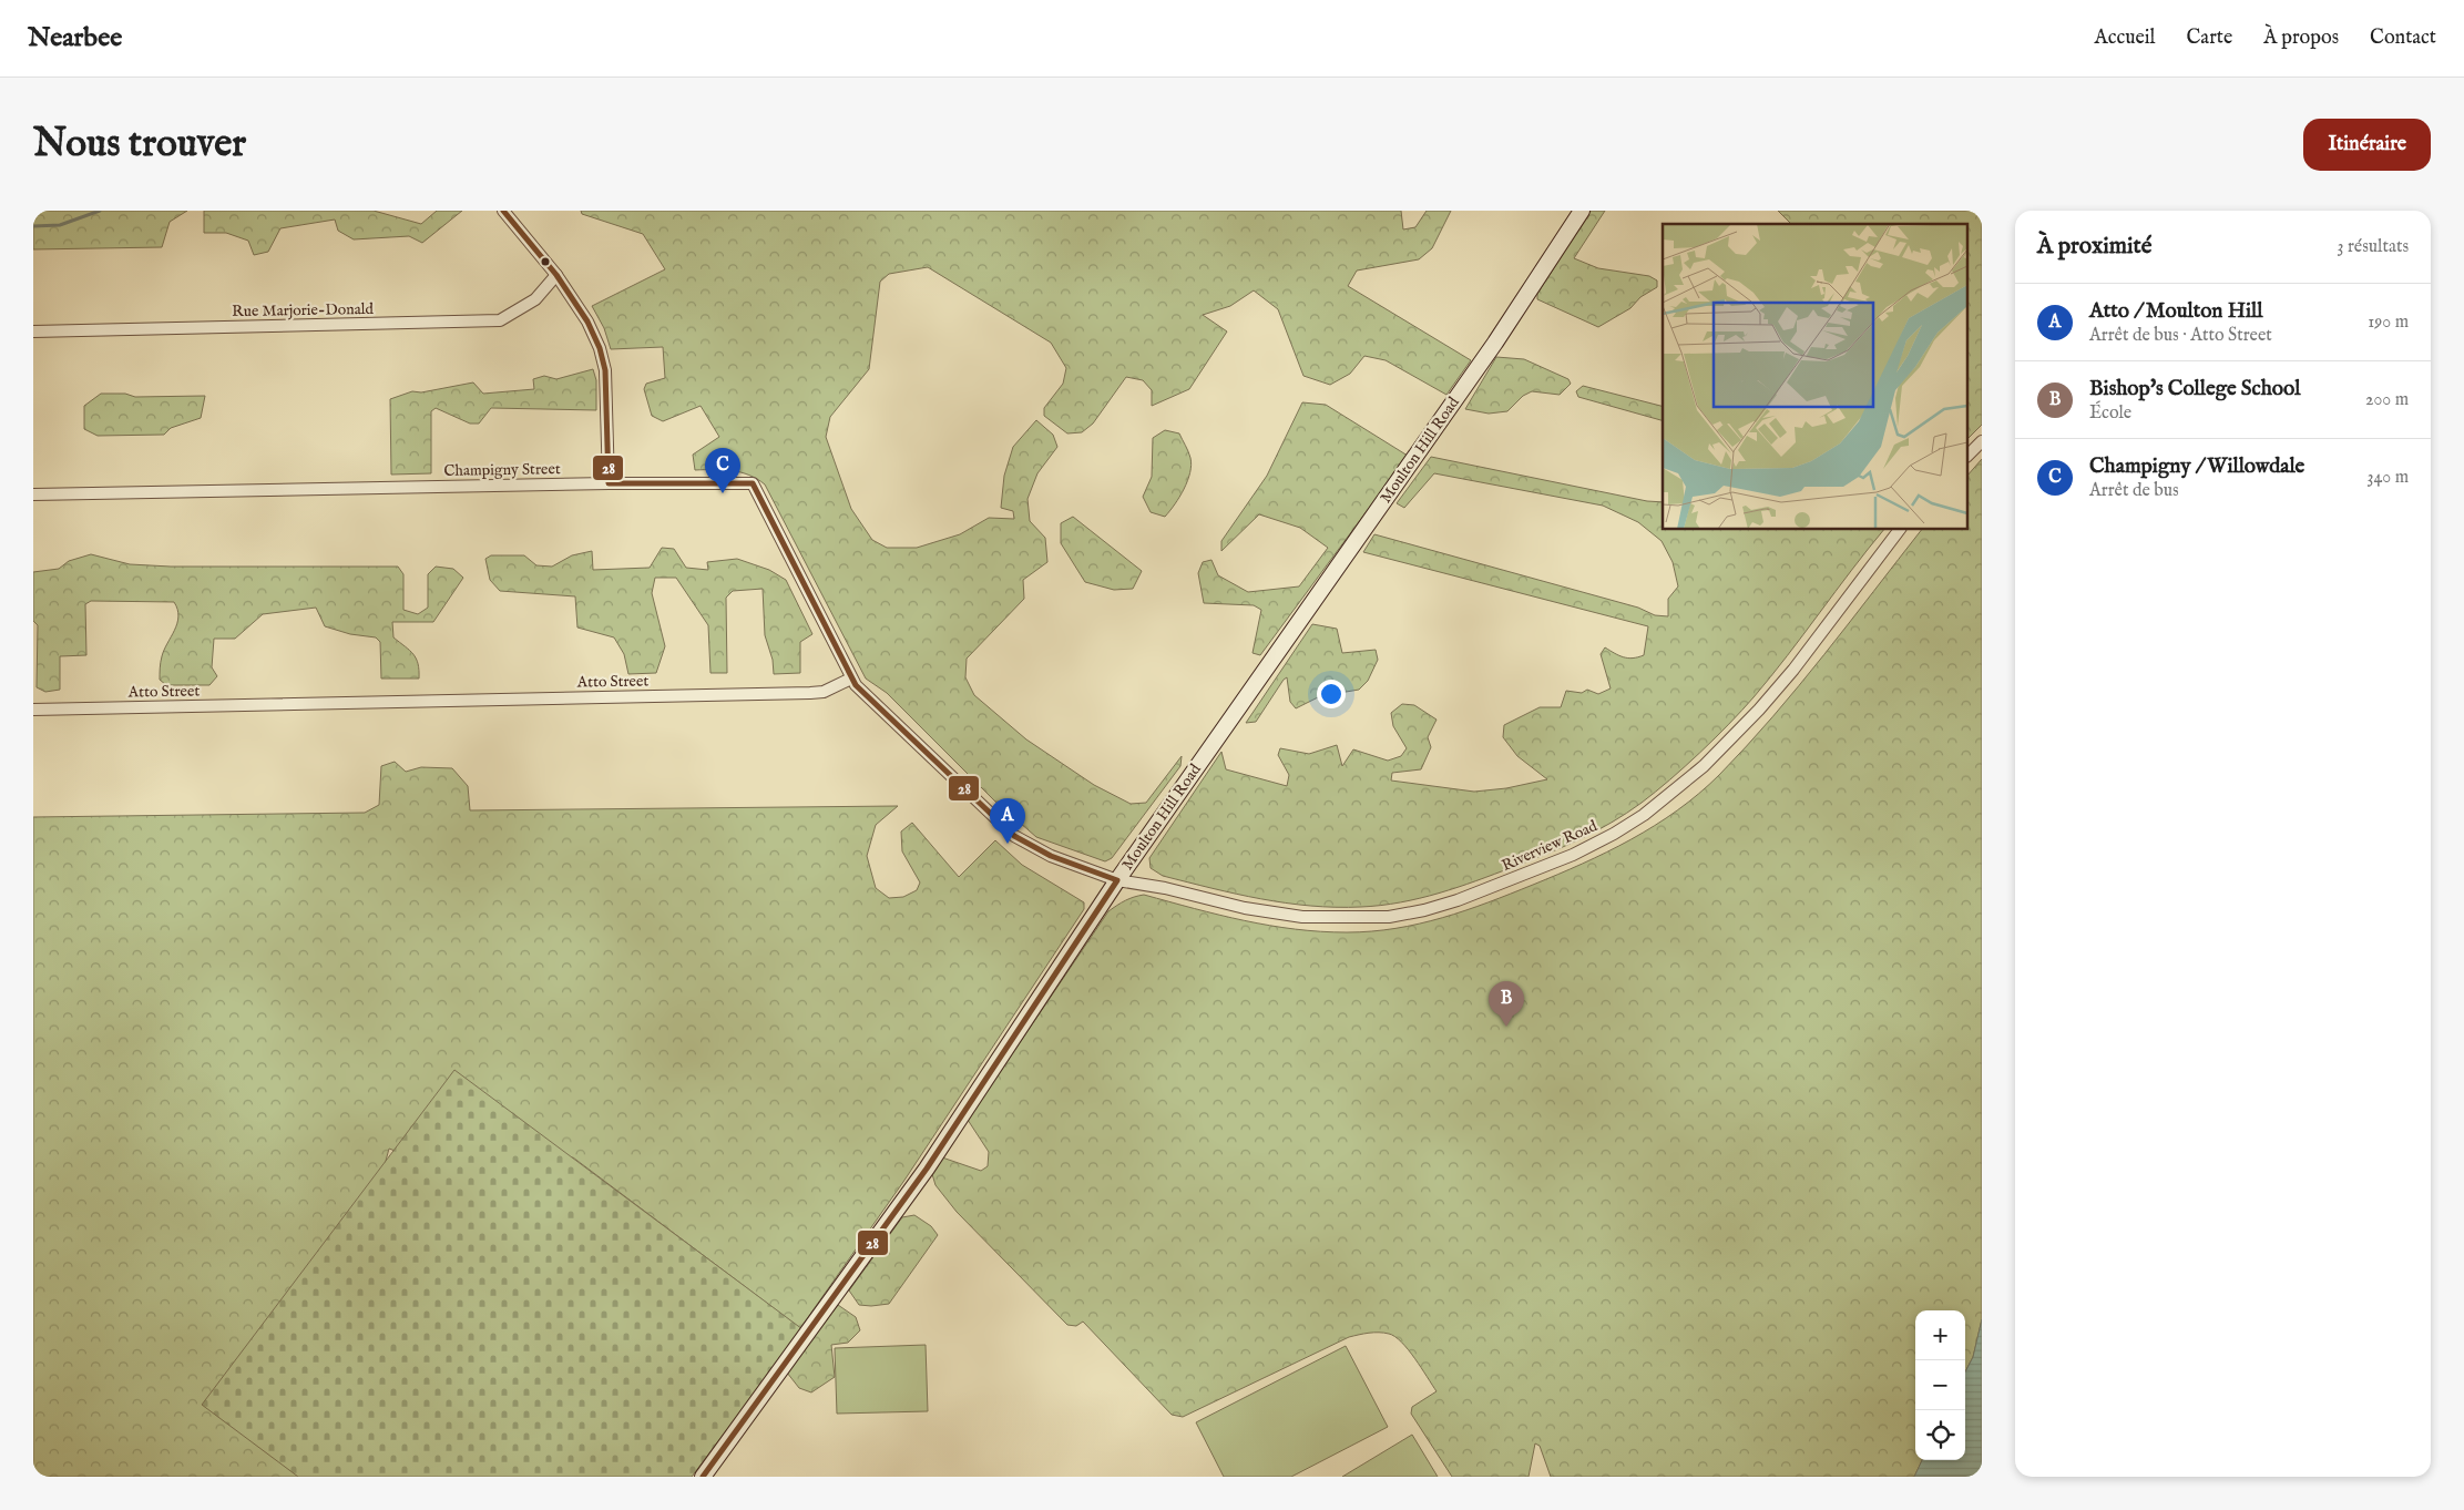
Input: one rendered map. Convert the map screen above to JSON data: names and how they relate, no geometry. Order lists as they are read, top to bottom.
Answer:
{
  "streets": {
    "street": [
      "Rue Marjorie-Donald",
      "Moulton Hill Road",
      "Champigny Street",
      "Atto Street",
      "Riverview Road"
    ]
  },
  "crossings": [
    ["Moulton Hill Road", "Riverview Road"],
    ["Champigny Street", "Atto Street"]
  ],
  "lines": ["transit line 28"],
  "page": {
    "header": "Nearbee",
    "nav": [
      "Accueil",
      "Carte",
      "À propos",
      "Contact"
    ],
    "buttons": "Itinéraire",
    "title": "Nous trouver",
    "heading": ["À proximité", "3 résultats"],
    "list": [
      {
        "mark": "A",
        "name": "Atto / Moulton Hill",
        "note": "Arrêt de bus · Atto Street",
        "value": "190 m"
      },
      {
        "mark": "B",
        "name": "Bishop's College School",
        "note": "École",
        "value": "200 m"
      },
      {
        "mark": "C",
        "name": "Champigny / Willowdale",
        "note": "Arrêt de bus",
        "value": "340 m"
      }
    ],
    "pins": ["C", "A", "B"],
    "map_buttons": ["+", "−"]
  }
}
